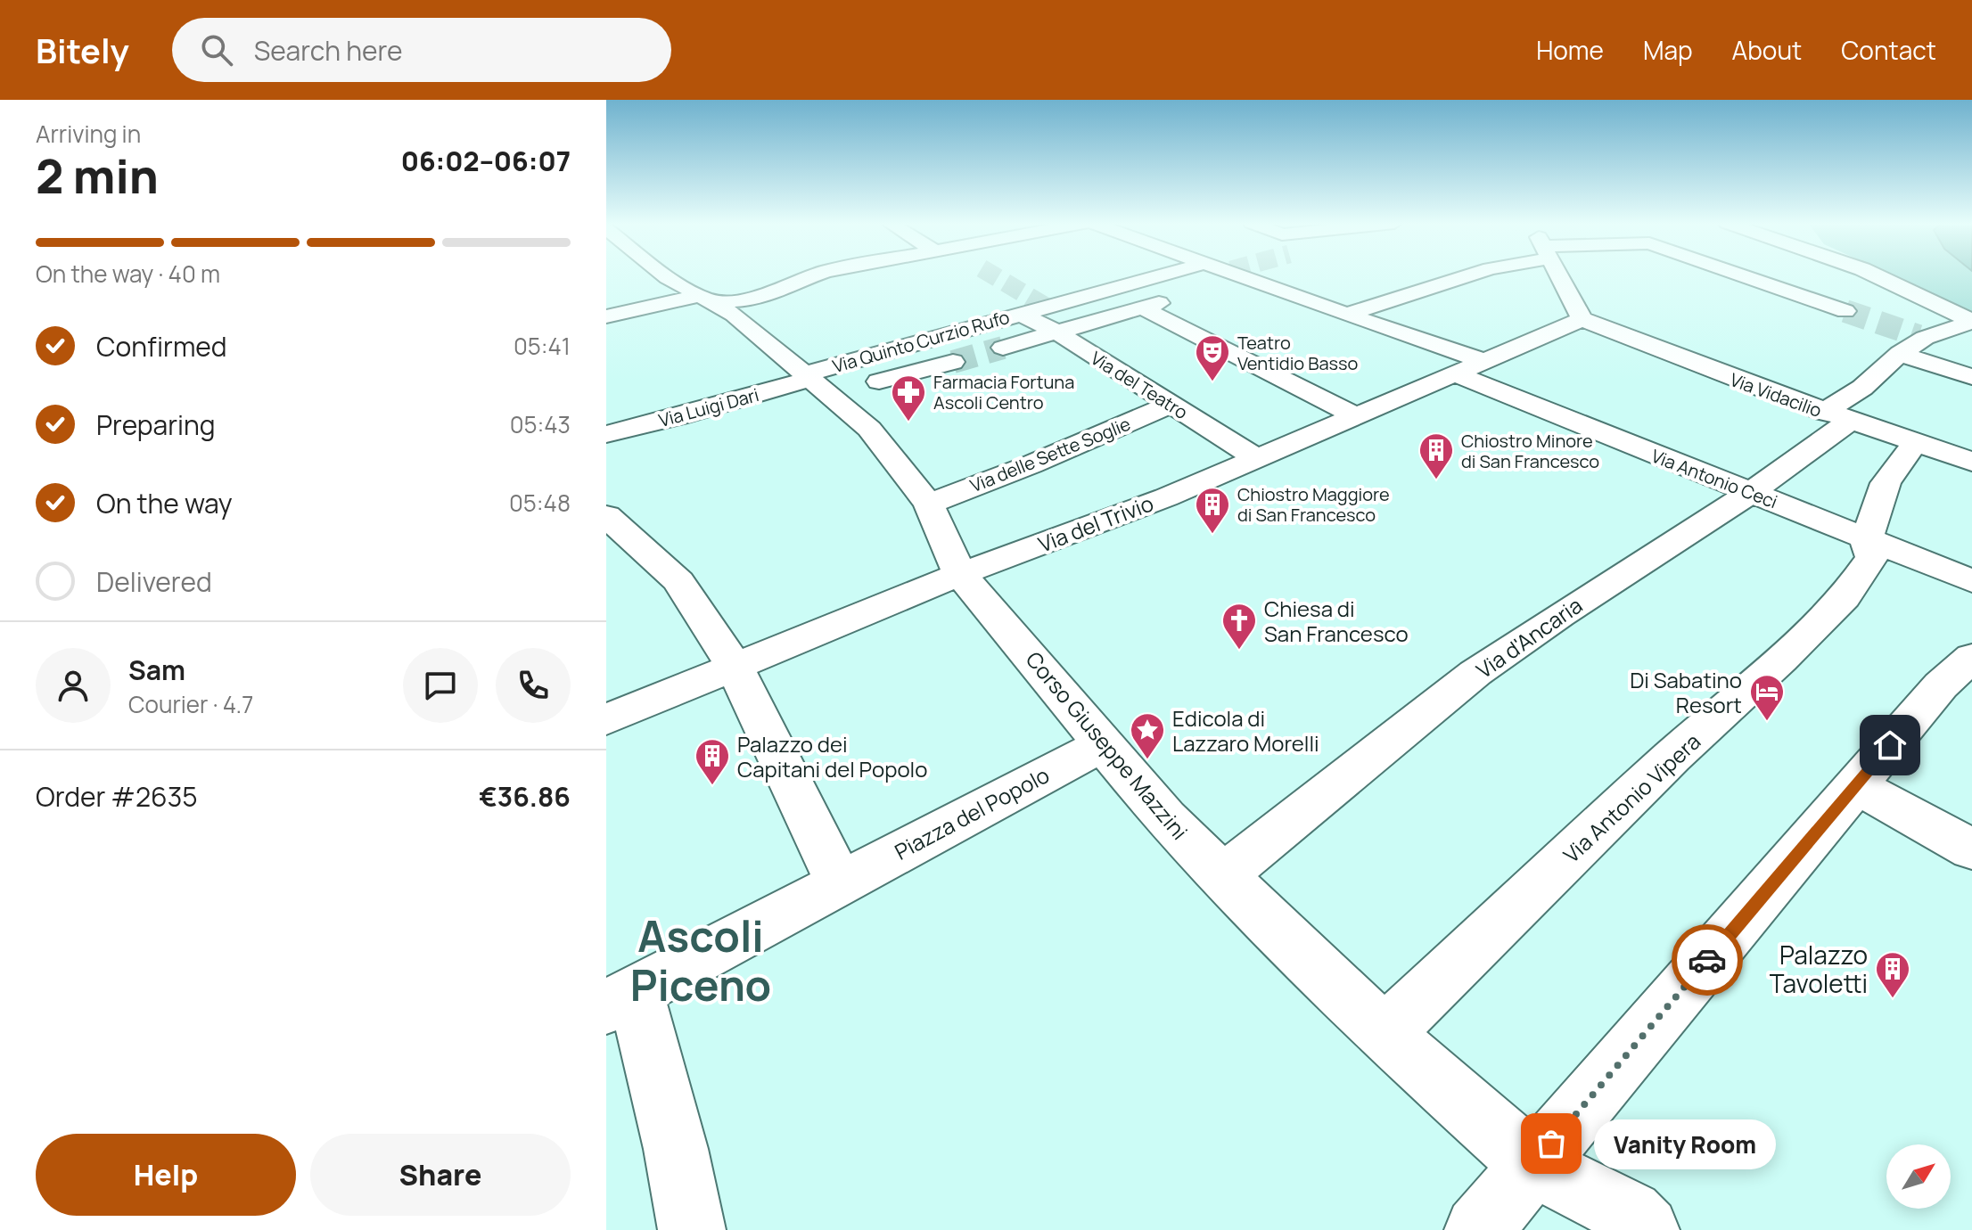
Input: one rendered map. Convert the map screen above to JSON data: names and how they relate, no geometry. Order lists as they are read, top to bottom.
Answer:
{
  "streets": {
    "street": [
      "Via Quinto Curzio Rufo",
      "Via del Teatro",
      "Via Vidacilio",
      "Via Luigi Dari",
      "Via delle Sette Soglie",
      "Via Antonio Ceci",
      "Via del Trivio",
      "Via d'Ancaria",
      "Corso Giuseppe Mazzini",
      "Via Antonio Vipera",
      "Piazza del Popolo"
    ]
  },
  "crossings": [
    ["Via Quinto Curzio Rufo", "Via del Teatro"],
    ["Via Quinto Curzio Rufo", "Via Luigi Dari"],
    ["Via Quinto Curzio Rufo", "Corso Giuseppe Mazzini"],
    ["Via del Teatro", "Via delle Sette Soglie"],
    ["Via del Teatro", "Via del Trivio"],
    ["Via Vidacilio", "Via del Trivio"],
    ["Via Vidacilio", "Via d'Ancaria"],
    ["Via Vidacilio", "Via Antonio Vipera"],
    ["Via Luigi Dari", "Corso Giuseppe Mazzini"],
    ["Via delle Sette Soglie", "Corso Giuseppe Mazzini"],
    ["Via Antonio Ceci", "Via del Trivio"],
    ["Via Antonio Ceci", "Via d'Ancaria"],
    ["Via Antonio Ceci", "Via Antonio Vipera"],
    ["Via del Trivio", "Corso Giuseppe Mazzini"],
    ["Via d'Ancaria", "Corso Giuseppe Mazzini"],
    ["Corso Giuseppe Mazzini", "Via Antonio Vipera"],
    ["Corso Giuseppe Mazzini", "Piazza del Popolo"]
  ],
  "districts": ["Ascoli Piceno"],
  "places": {
    "theatre": ["Teatro Ventidio Basso"],
    "pharmacy": ["Farmacia Fortuna Ascoli Centro"],
    "building": [
      "Chiostro Minore di San Francesco",
      "Chiostro Maggiore di San Francesco",
      "Palazzo dei Capitani del Popolo",
      "Palazzo Tavoletti"
    ],
    "church": ["Chiesa di San Francesco"],
    "hotel": ["Di Sabatino Resort"],
    "place": ["Edicola di Lazzaro Morelli"],
    "other": ["Vanity Room"]
  },
  "north": "top right",
  "page": {
    "header": "Bitely",
    "search": "Search here",
    "nav": [
      "Home",
      "Map",
      "About",
      "Contact"
    ],
    "heading": ["2 min", "Arriving in", "06:02–06:07"],
    "panel": [
      "Sam",
      "Courier · 4.7",
      "Order #2635",
      "€36.86"
    ],
    "bar": "On the way · 40 m",
    "list": [
      ["Confirmed", "05:41"],
      ["Preparing", "05:43"],
      ["On the way", "05:48"],
      "Delivered"
    ],
    "buttons": ["Help", "Share"],
    "bubble": "Vanity Room"
  }
}
